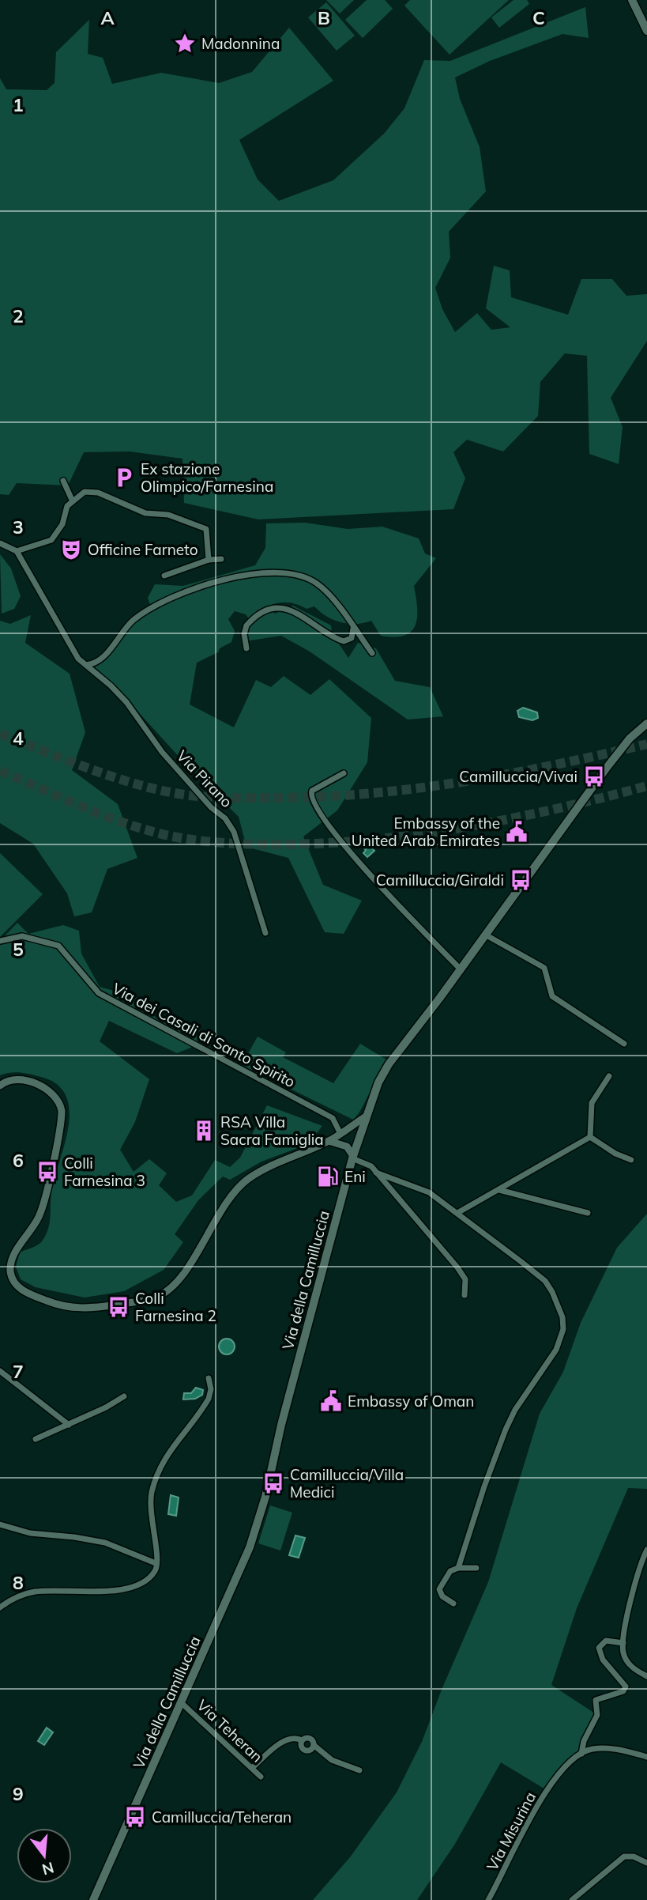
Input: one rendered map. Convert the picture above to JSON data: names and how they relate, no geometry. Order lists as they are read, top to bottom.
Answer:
{
  "streets": {
    "main road": ["Via della Camilluccia"],
    "street": [
      "Via Pirano",
      "Via dei Casali di Santo Spirito",
      "Via Teheran",
      "Via Misurina"
    ]
  },
  "crossings": [
    ["Via della Camilluccia", "Via Teheran"]
  ],
  "places": {
    "place": ["Madonnina"],
    "parking": ["Ex stazione Olimpico/Farnesina"],
    "theatre": ["Officine Farneto"],
    "bus stop": [
      "Camilluccia/Vivai",
      "Camilluccia/Giraldi",
      "Colli Farnesina 3",
      "Colli Farnesina 2",
      "Camilluccia/Villa Medici",
      "Camilluccia/Teheran"
    ],
    "public building": ["Embassy of the United Arab Emirates", "Embassy of Oman"],
    "building": ["RSA Villa Sacra Famiglia"],
    "fuel station": ["Eni"]
  },
  "north": "bottom",
  "grid": {
    "columns": ["A", "B", "C"],
    "rows": [
      "1",
      "2",
      "3",
      "4",
      "5",
      "6",
      "7",
      "8",
      "9"
    ]
  }
}
